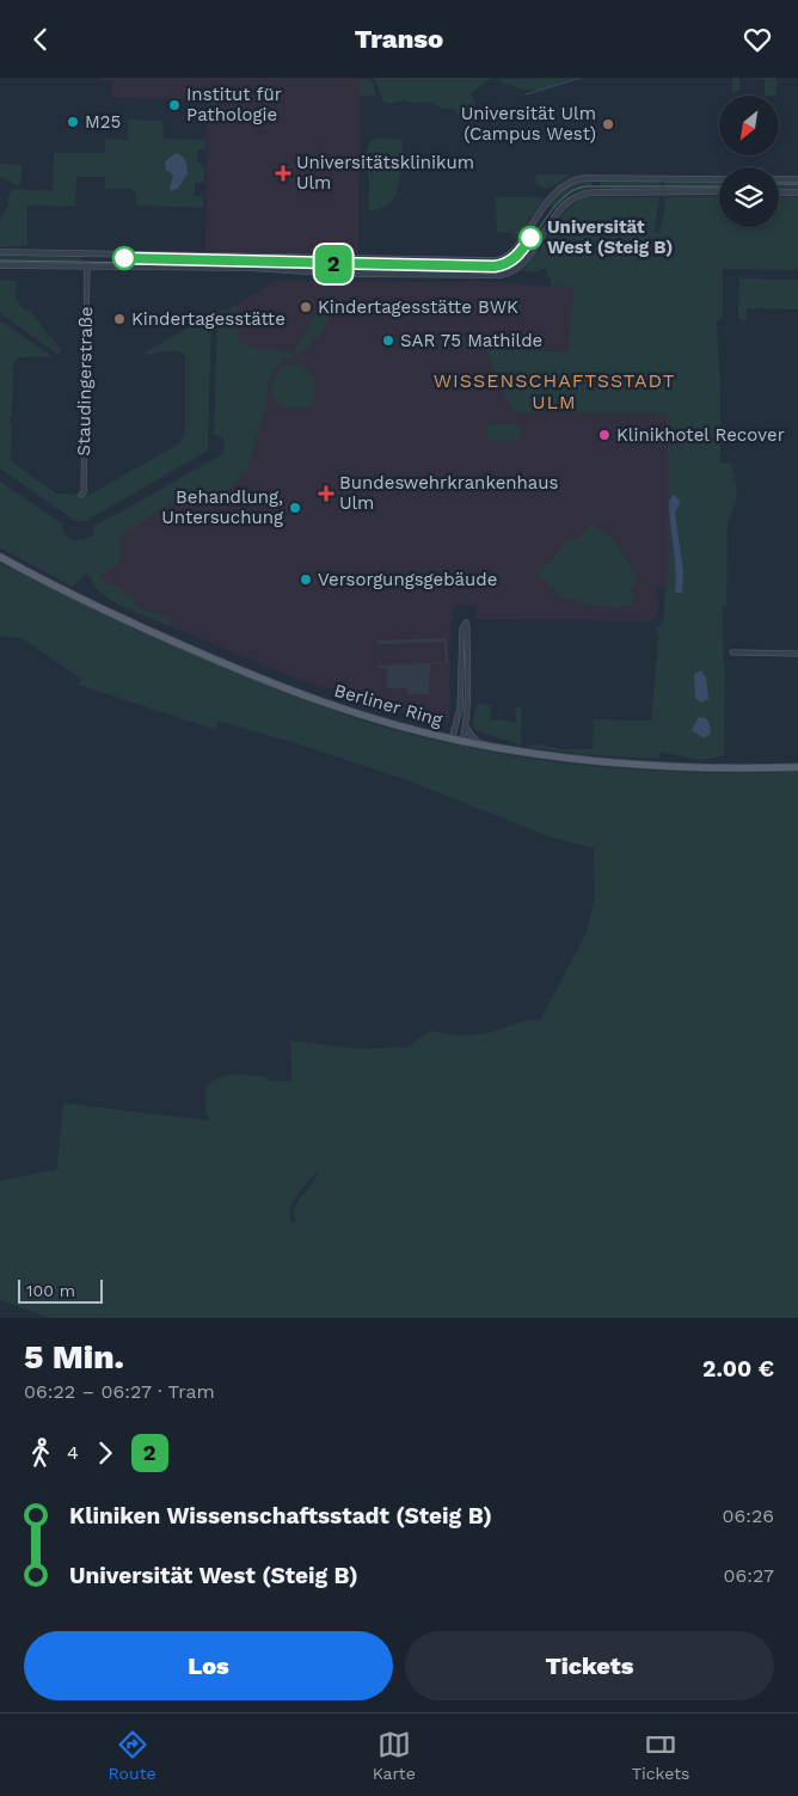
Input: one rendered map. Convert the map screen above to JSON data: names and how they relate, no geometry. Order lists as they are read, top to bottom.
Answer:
{
  "streets": {
    "main road": ["Berliner Ring"],
    "street": ["Staudingerstraße"]
  },
  "districts": ["WISSENSCHAFTSSTADT ULM"],
  "places": {
    "other": [
      "Institut für Pathologie",
      "M25",
      "Universität Ulm (Campus West)",
      "Universität West (Steig B)",
      "Kindertagesstätte BWK",
      "Kindertagesstätte",
      "SAR 75 Mathilde",
      "Klinikhotel Recover",
      "Behandlung, Untersuchung",
      "Versorgungsgebäude"
    ],
    "health": ["Universitätsklinikum Ulm", "Bundeswehrkrankenhaus Ulm"]
  },
  "lines": ["tram line 2"],
  "scale_bar": "100 m",
  "north": "bottom left",
  "page": {
    "header": "Transo",
    "on_map": "2",
    "scale": "100 m",
    "heading": ["5 Min.", "06:22 – 06:27 · Tram", "2.00 €"],
    "legs": ["4", "2"],
    "list": [
      {
        "name": "Kliniken Wissenschaftsstadt (Steig B)",
        "value": "06:26"
      },
      {
        "name": "Universität West (Steig B)",
        "value": "06:27"
      }
    ],
    "buttons": ["Los", "Tickets"],
    "tabs": ["Route", "Karte", "Tickets"]
  }
}
